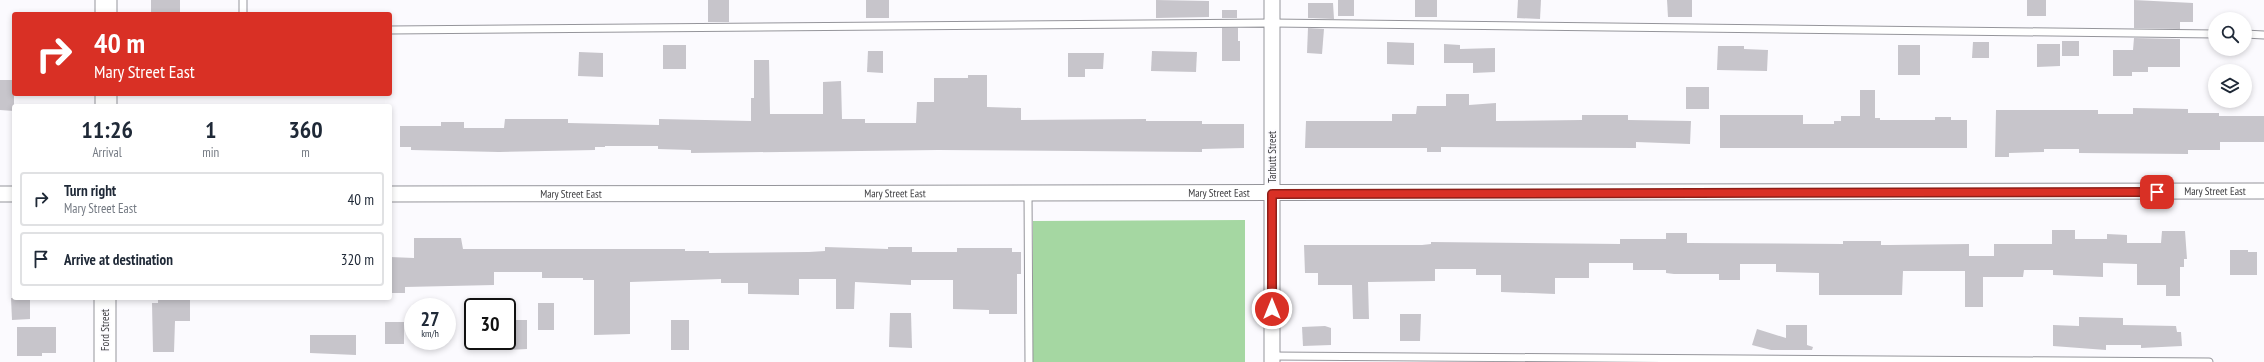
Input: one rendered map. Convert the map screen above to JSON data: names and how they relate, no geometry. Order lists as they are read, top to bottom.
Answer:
{
  "streets": {
    "main road": ["Ford Street"],
    "street": ["Tarbutt Street", "Mary Street East"]
  },
  "crossings": [
    ["Tarbutt Street", "Mary Street East"]
  ],
  "page": {
    "turn": ["40 m", "Mary Street East"],
    "eta": [
      "11:26",
      "Arrival",
      "1",
      "min",
      "360",
      "m"
    ],
    "list": [
      {
        "name": "Turn right",
        "note": "Mary Street East",
        "value": "40 m"
      },
      {
        "name": "Arrive at destination",
        "value": "320 m"
      }
    ],
    "speed": "27 km/h",
    "limit": "30"
  }
}
